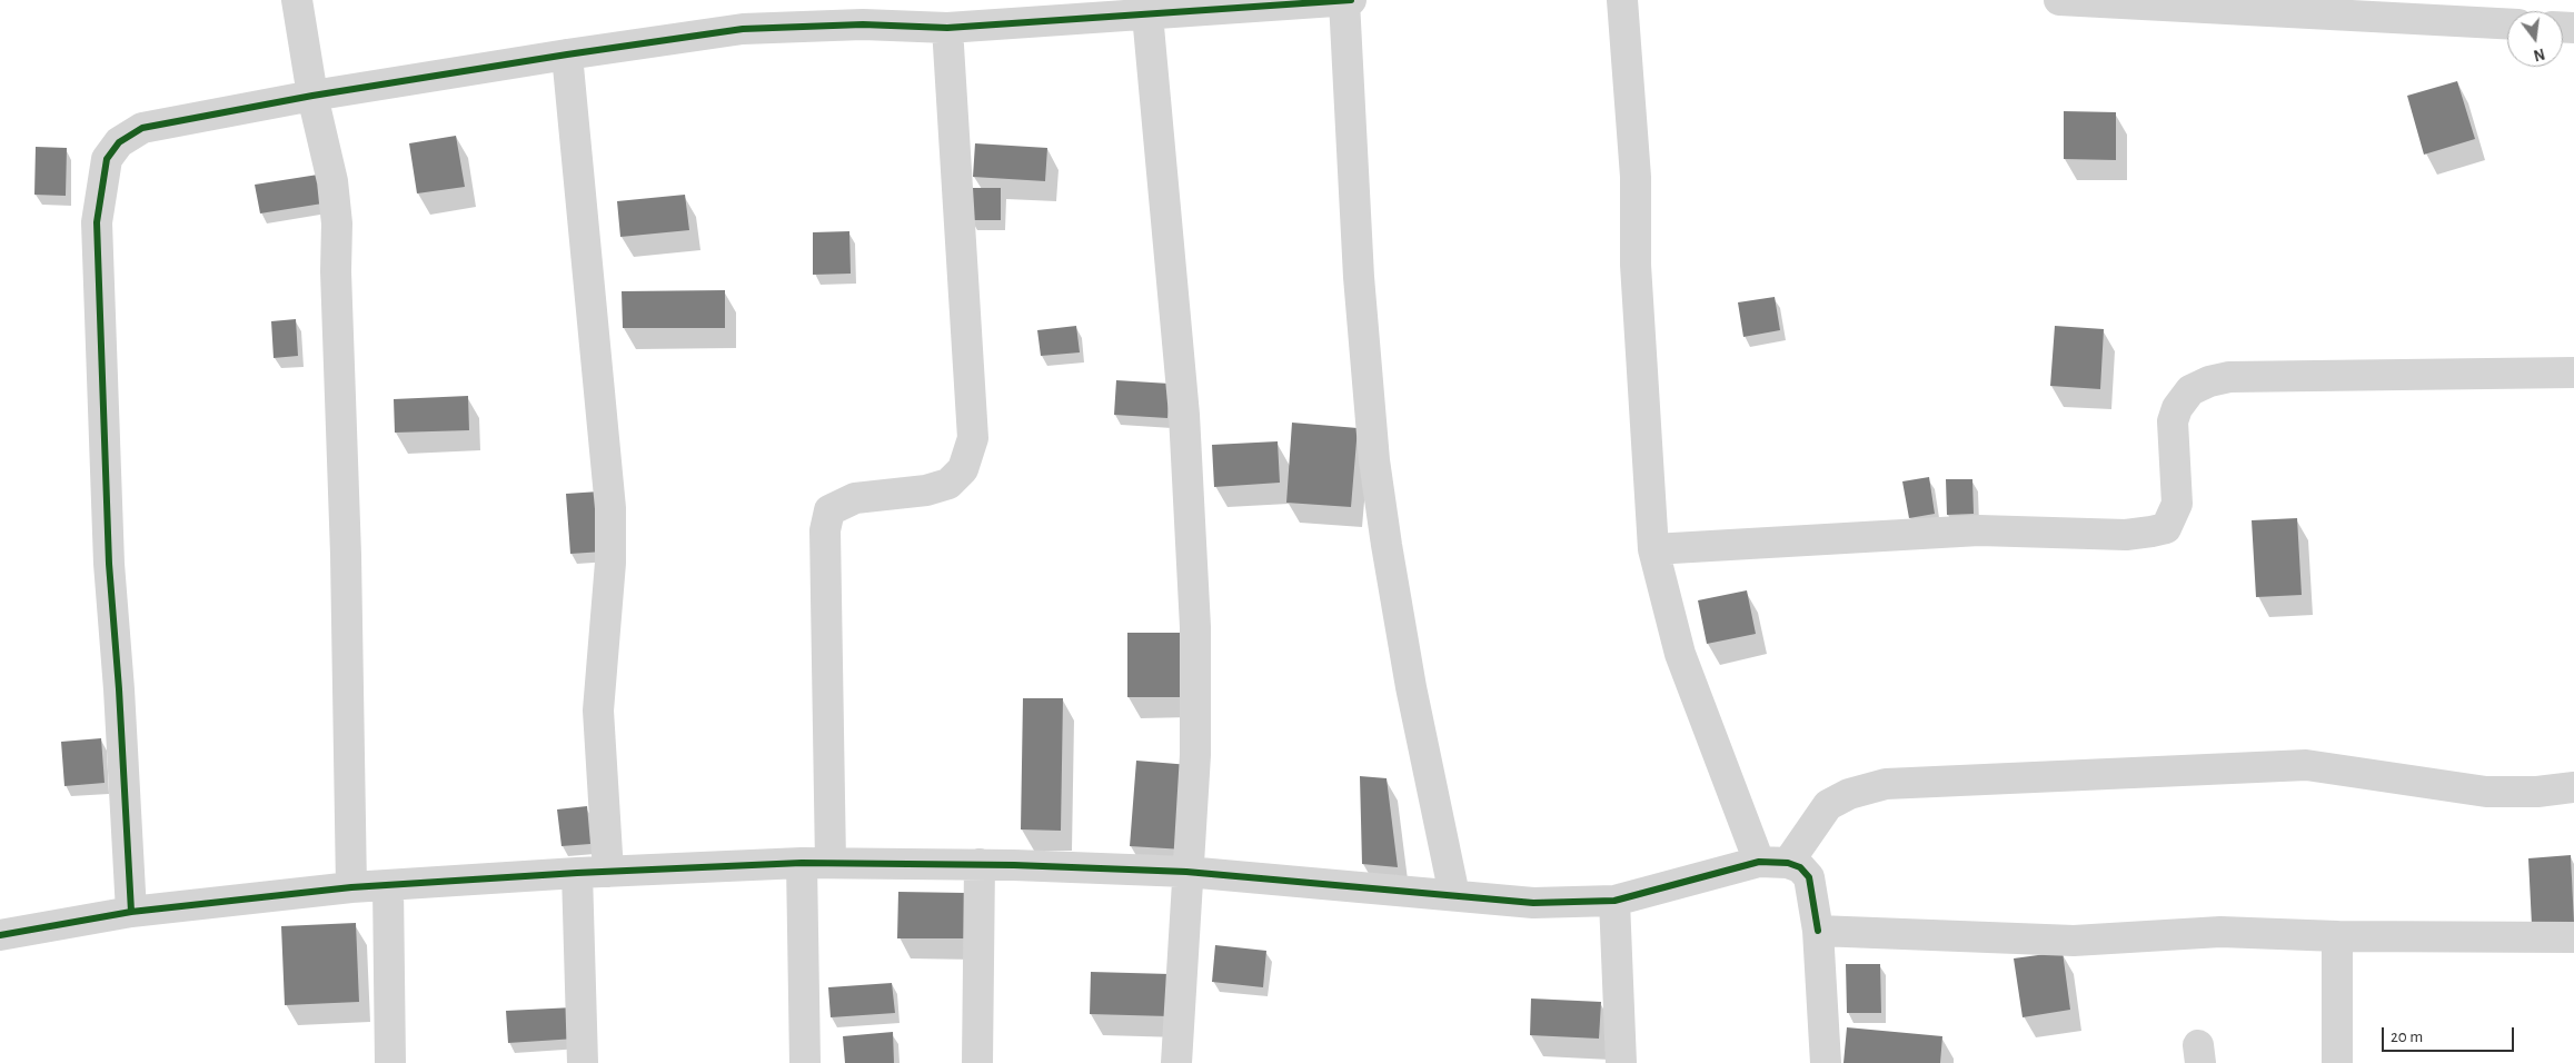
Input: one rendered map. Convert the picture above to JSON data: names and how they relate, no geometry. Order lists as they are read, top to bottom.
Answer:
{
  "scale_bar": "20 m",
  "north": "bottom"
}
